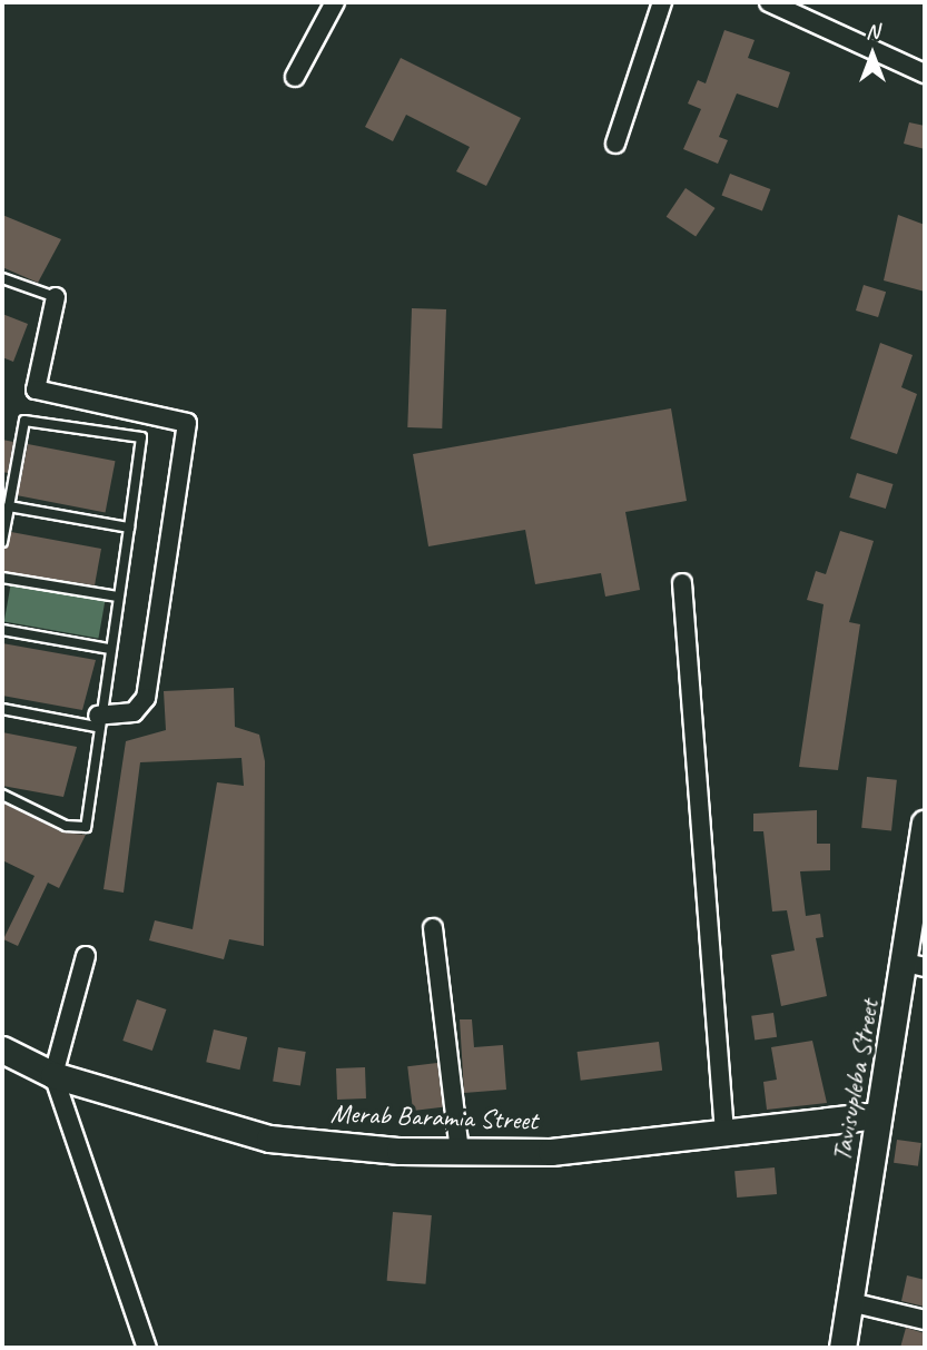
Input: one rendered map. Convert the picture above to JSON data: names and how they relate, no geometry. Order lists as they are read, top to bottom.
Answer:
{
  "streets": {
    "main road": ["Tavisupleba Street", "Merab Baramia Street"]
  },
  "crossings": [
    ["Tavisupleba Street", "Merab Baramia Street"]
  ],
  "north": "top"
}
